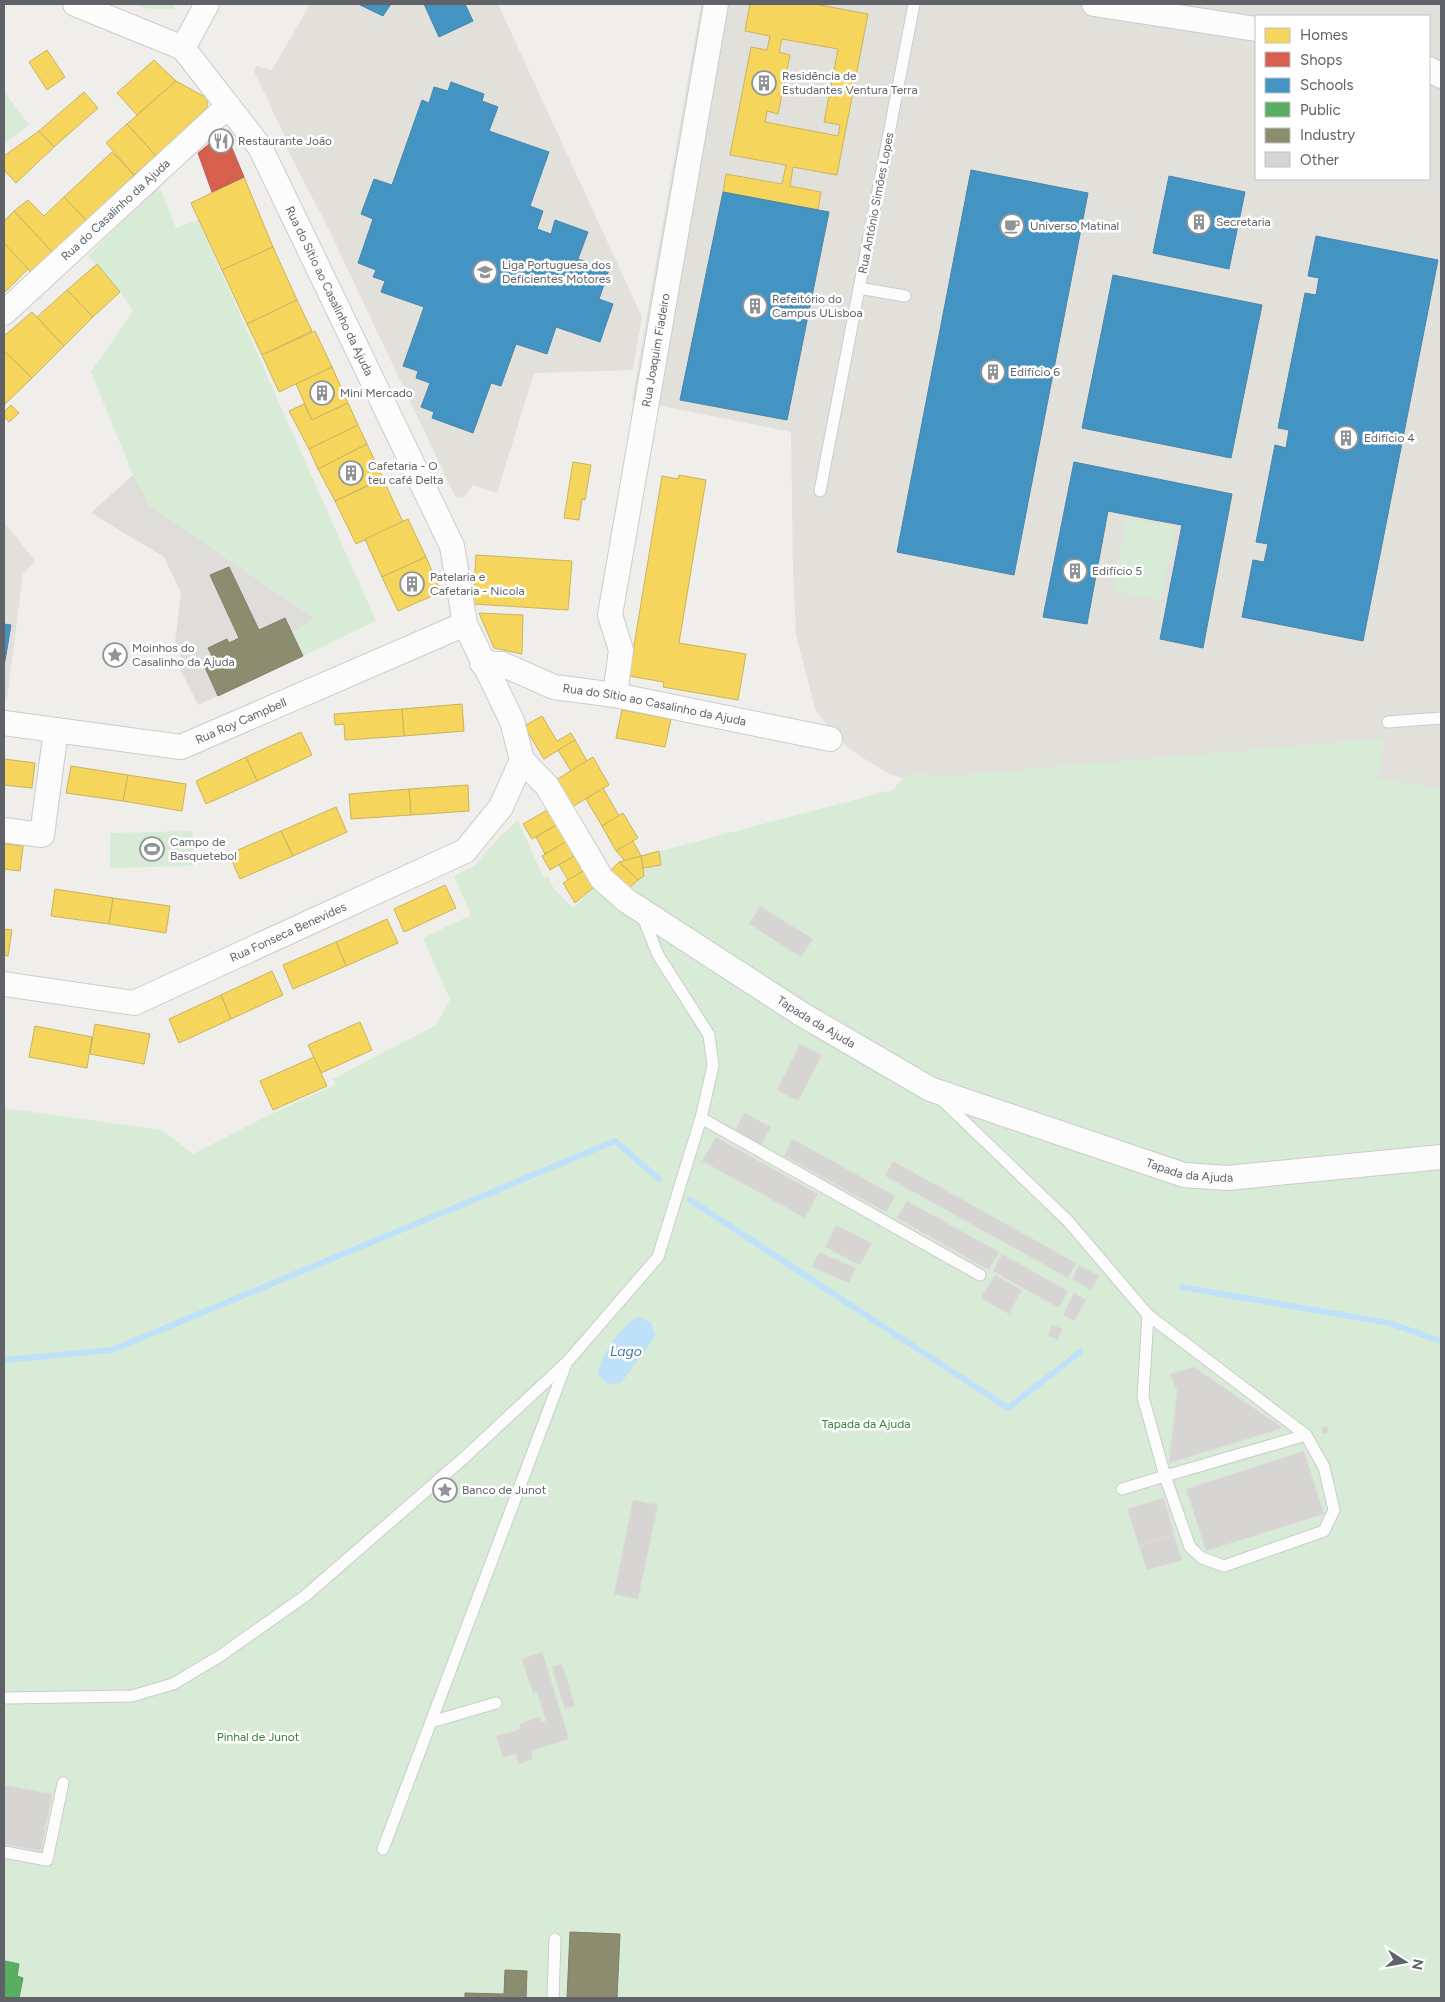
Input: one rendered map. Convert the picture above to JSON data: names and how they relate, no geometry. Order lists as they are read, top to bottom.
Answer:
{
  "streets": {
    "street": [
      "Rua do Casalinho da Ajuda",
      "Rua do Sítio ao Casalinho da Ajuda",
      "Rua Joaquim Fiadeiro",
      "Rua Roy Campbell",
      "Rua Fonseca Benevides",
      "Tapada da Ajuda"
    ],
    "lane": ["Rua António Simões Lopes"]
  },
  "crossings": [
    ["Rua do Casalinho da Ajuda", "Rua do Sítio ao Casalinho da Ajuda"],
    ["Rua do Sítio ao Casalinho da Ajuda", "Rua Joaquim Fiadeiro"],
    ["Rua do Sítio ao Casalinho da Ajuda", "Rua Roy Campbell"],
    ["Rua do Sítio ao Casalinho da Ajuda", "Rua Fonseca Benevides"],
    ["Rua do Sítio ao Casalinho da Ajuda", "Tapada da Ajuda"]
  ],
  "water": ["Lago"],
  "parks": ["Tapada da Ajuda", "Pinhal de Junot"],
  "places": {
    "building": [
      "Residência de Estudantes Ventura Terra",
      "Secretaria",
      "Refeitório do Campus ULisboa",
      "Edifício 6",
      "Mini Mercado",
      "Edifício 4",
      "Cafetaria - O teu café Delta",
      "Edifício 5",
      "Patelaria e Cafetaria - Nicola"
    ],
    "restaurant": ["Restaurante João"],
    "cafe": ["Universo Matinal"],
    "school or university": ["Liga Portuguesa dos Deficientes Motores"],
    "place": ["Moinhos do Casalinho da Ajuda", "Banco de Junot"],
    "sports": ["Campo de Basquetebol"]
  },
  "legend": [
    "Homes",
    "Shops",
    "Schools",
    "Public",
    "Industry",
    "Other"
  ],
  "north": "right"
}
